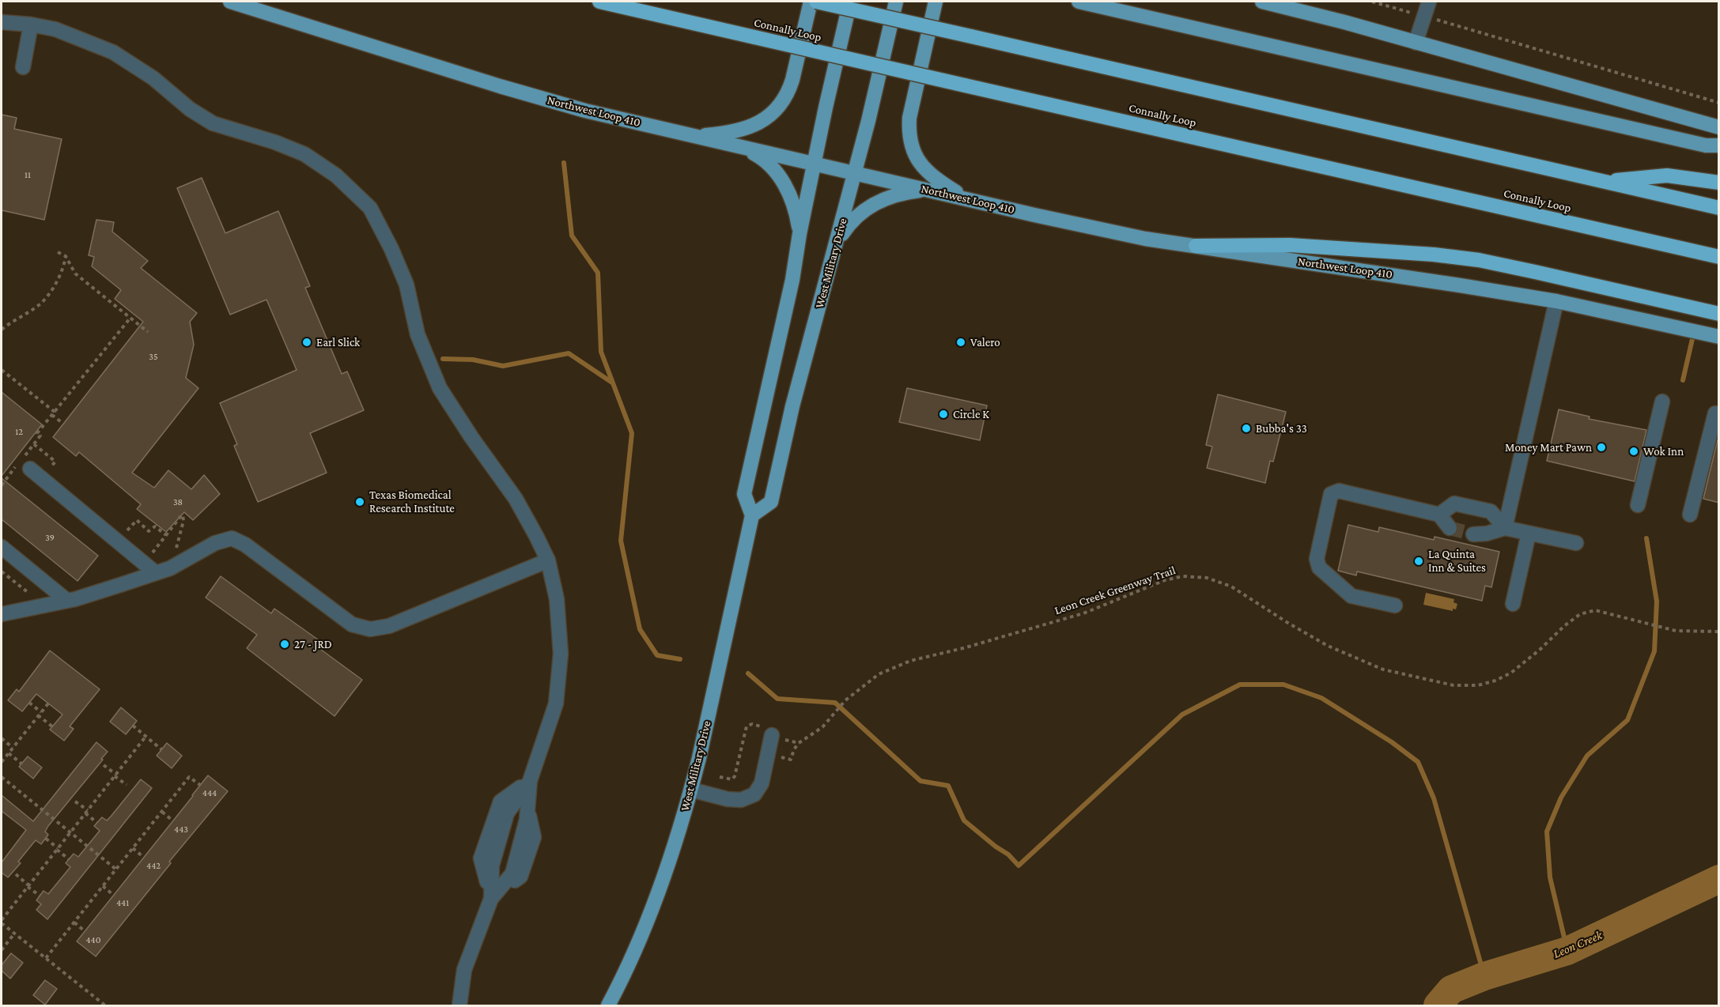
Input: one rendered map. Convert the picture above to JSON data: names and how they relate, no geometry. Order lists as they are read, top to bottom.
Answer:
{
  "streets": {
    "highway": ["Connally Loop"],
    "main road": ["Northwest Loop 410", "West Military Drive"],
    "path": ["Leon Creek Greenway Trail"]
  },
  "crossings": [
    ["Northwest Loop 410", "West Military Drive"]
  ],
  "water": ["Leon Creek"],
  "places": [
    "Earl Slick",
    "Valero",
    "Circle K",
    "Bubba's 33",
    "Money Mart Pawn",
    "Wok Inn",
    "Texas Biomedical Research Institute",
    "La Quinta Inn & Suites",
    "27 - JRD"
  ],
  "house_numbers": [
    "11",
    "35",
    "12",
    "38",
    "39",
    "444",
    "443",
    "442",
    "441",
    "440"
  ]
}
